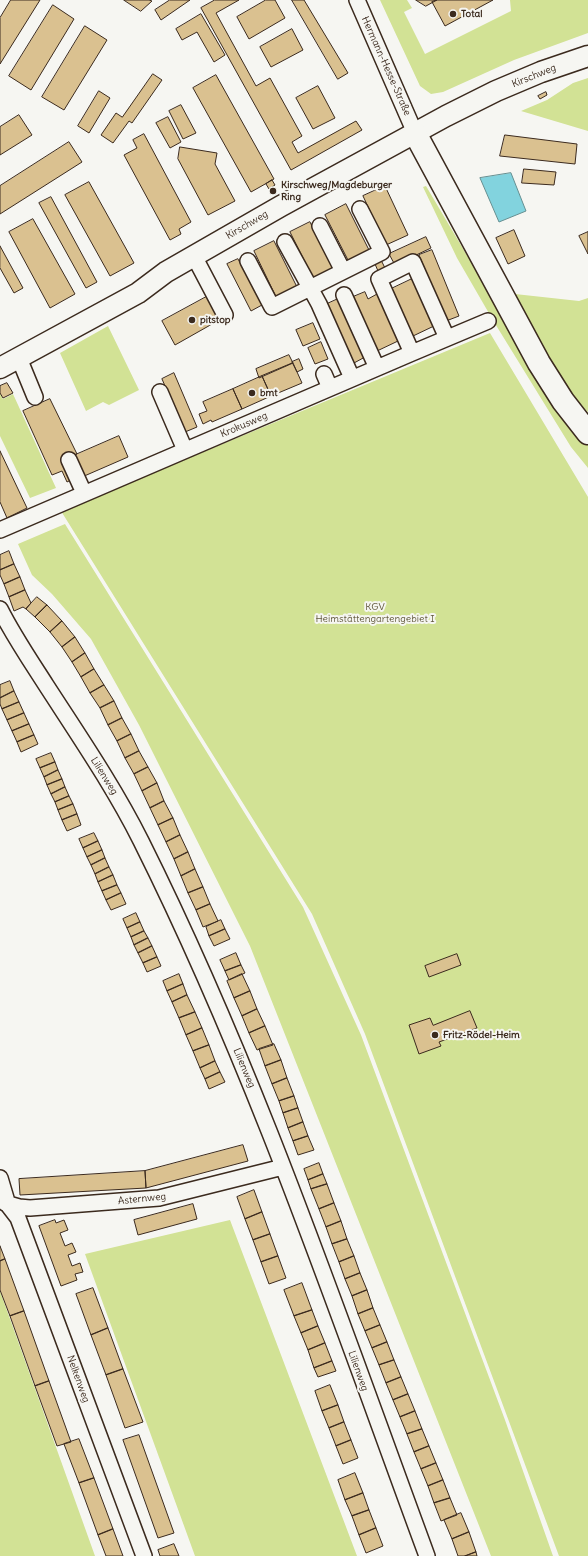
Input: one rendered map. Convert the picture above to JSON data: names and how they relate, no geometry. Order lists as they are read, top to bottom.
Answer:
{
  "streets": {
    "main road": ["Kirschweg"],
    "street": [
      "Hermann-Hesse-Straße",
      "Krokusweg",
      "Lilienweg",
      "Asternweg",
      "Nelkenweg"
    ]
  },
  "crossings": [
    ["Hermann-Hesse-Straße", "Kirschweg"],
    ["Lilienweg", "Asternweg"],
    ["Asternweg", "Nelkenweg"]
  ],
  "parks": ["KGV Heimstättengartengebiet I"],
  "places": [
    "Total",
    "Kirschweg/Magdeburger Ring",
    "pitstop",
    "bmt",
    "Fritz-Rödel-Heim"
  ]
}
